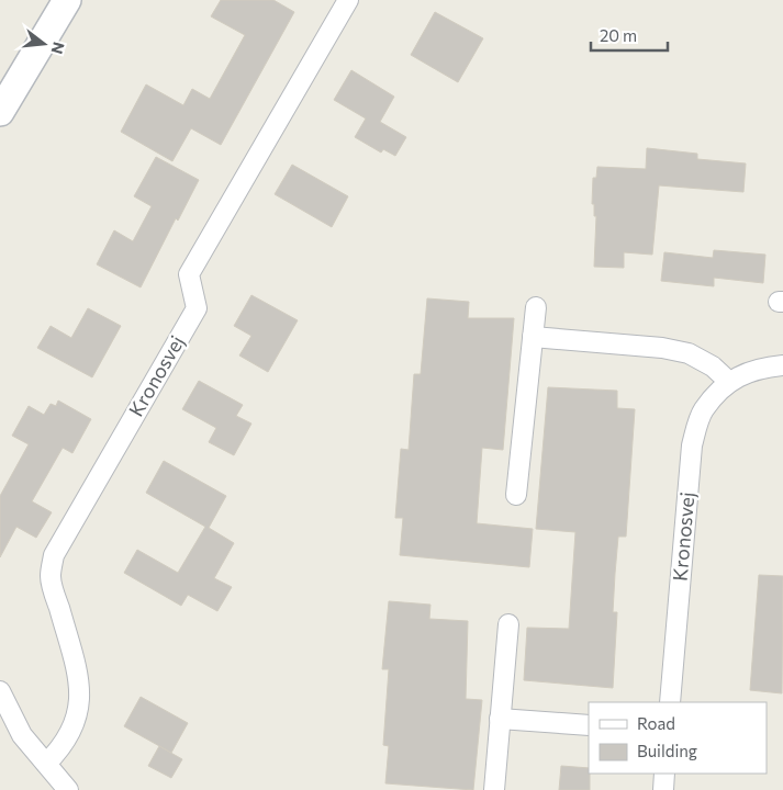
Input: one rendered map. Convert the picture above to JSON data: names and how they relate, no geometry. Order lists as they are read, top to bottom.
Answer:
{
  "streets": {
    "street": ["Kronosvej"]
  },
  "legend": ["Road", "Building"],
  "scale_bar": "20 m",
  "north": "right"
}
